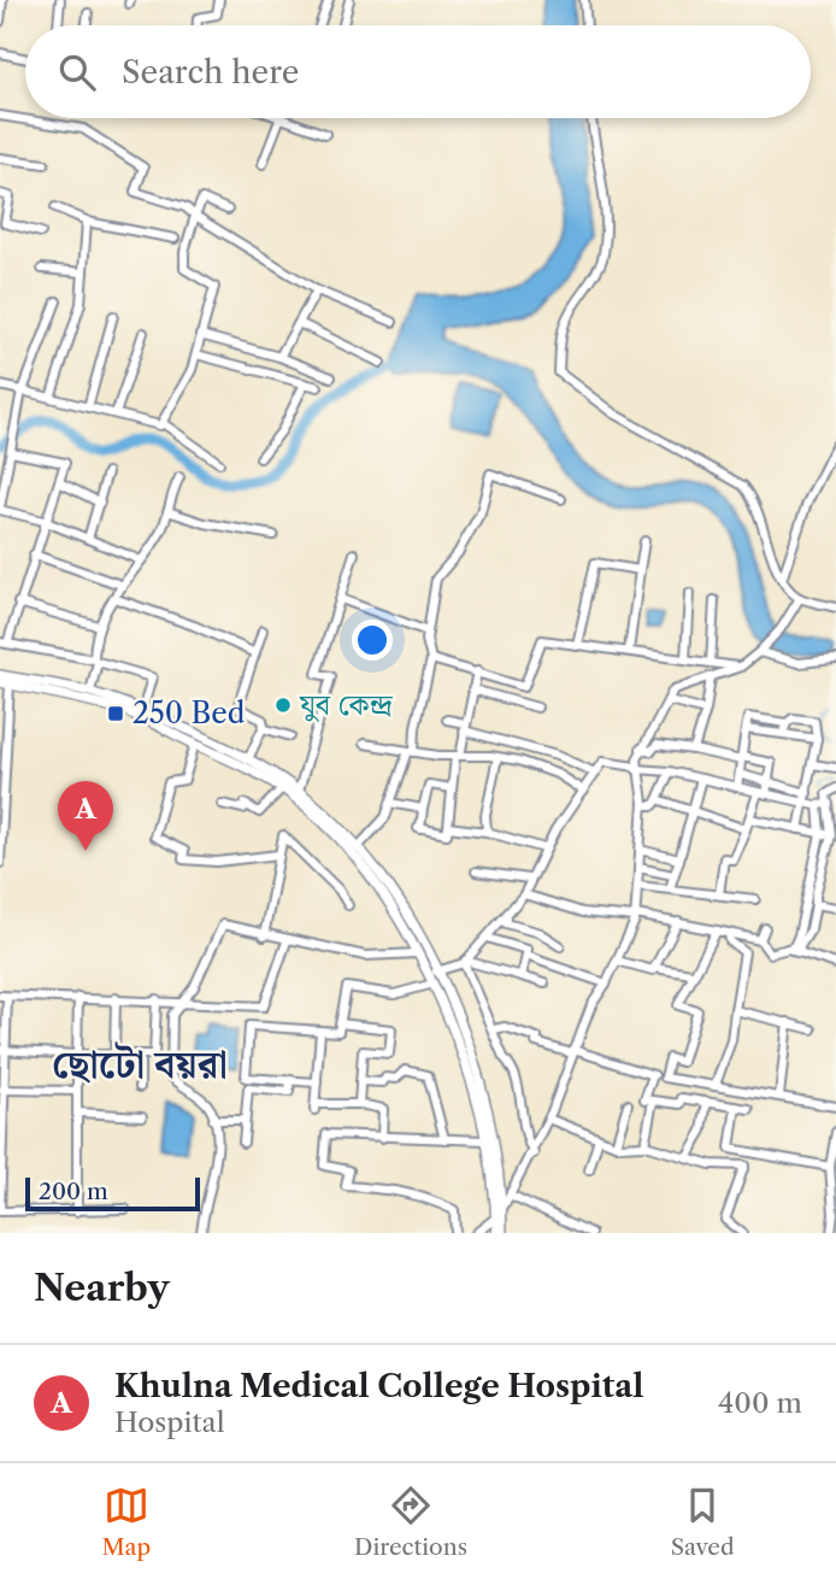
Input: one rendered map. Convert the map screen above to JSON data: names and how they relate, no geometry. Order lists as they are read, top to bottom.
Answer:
{
  "districts": ["ছোটো বয়রা"],
  "places": {
    "other": ["যুব কেন্দ্র"],
    "transit": ["250 Bed"]
  },
  "scale_bar": "200 m",
  "page": {
    "search": "Search here",
    "pins": "A",
    "scale": "200 m",
    "heading": "Nearby",
    "list": [
      {
        "mark": "A",
        "name": "Khulna Medical College Hospital",
        "note": "Hospital",
        "value": "400 m"
      }
    ],
    "nav": ["Map", "Directions", "Saved"]
  }
}
